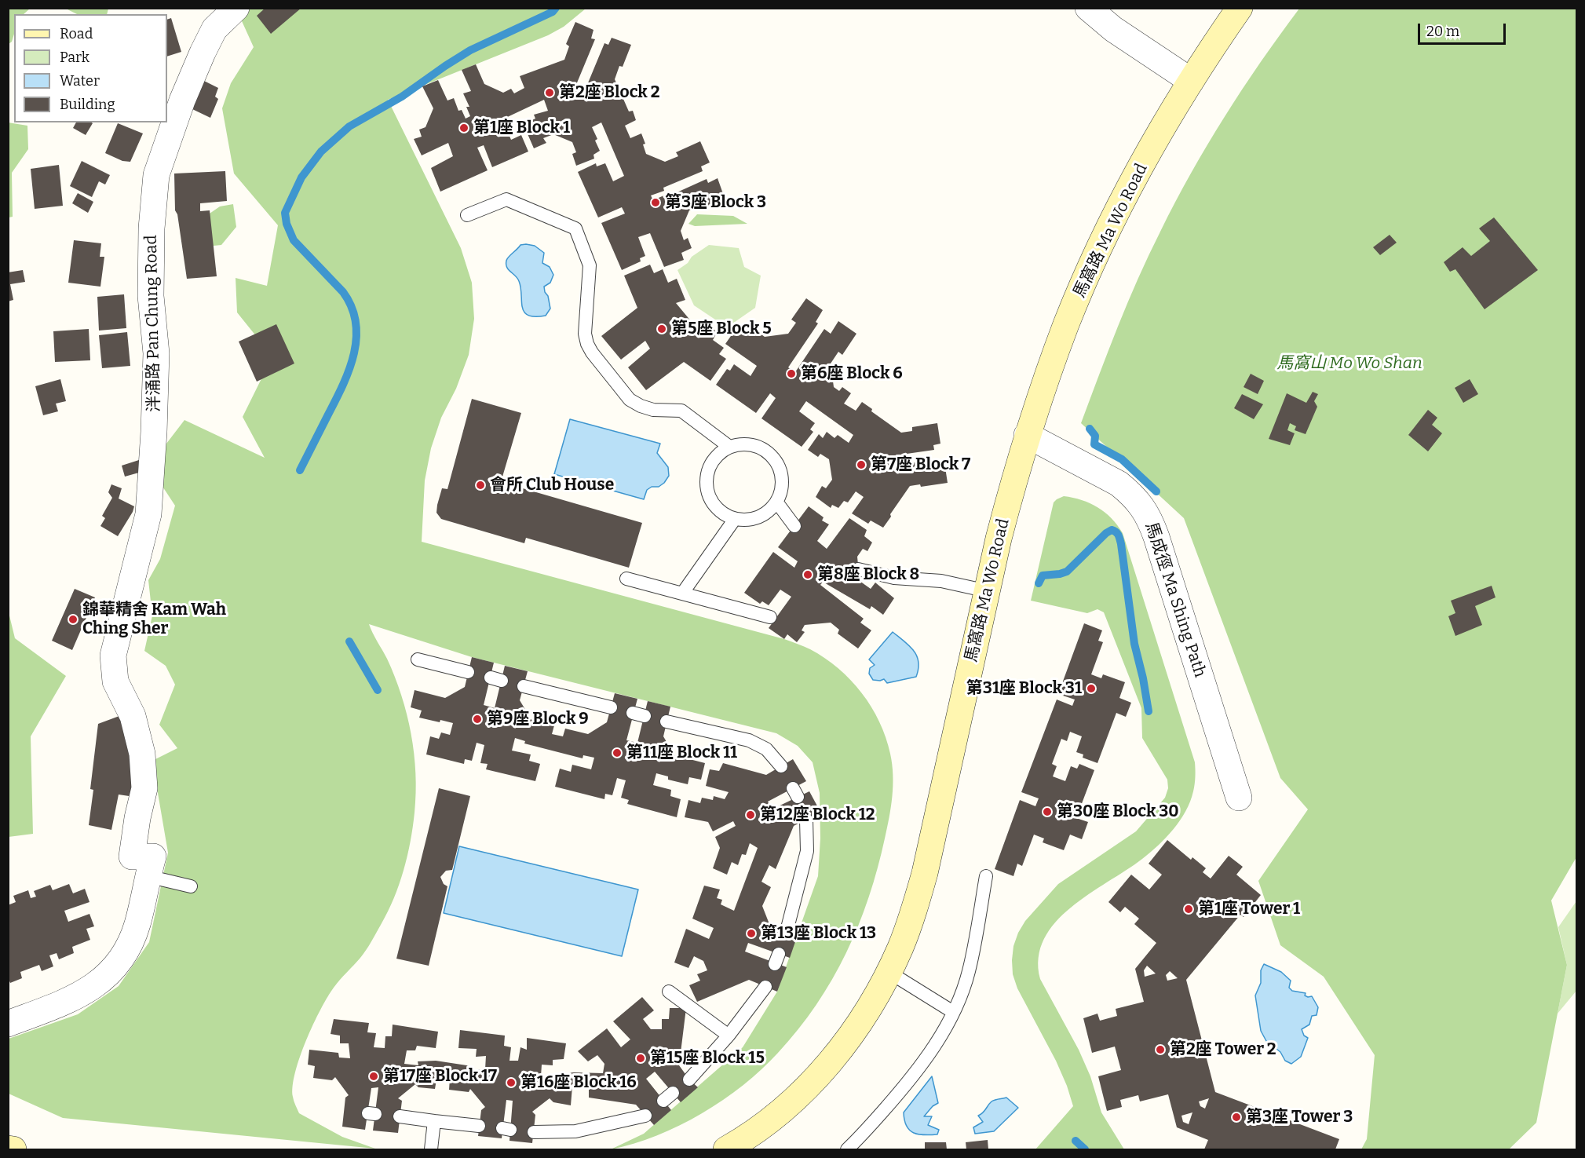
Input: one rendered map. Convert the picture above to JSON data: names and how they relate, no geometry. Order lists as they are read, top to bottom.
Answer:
{
  "streets": {
    "street": ["馬窩路 Ma Wo Road", "泮涌路 Pan Chung Road", "馬成徑 Ma Shing Path"]
  },
  "crossings": [
    ["馬窩路 Ma Wo Road", "馬成徑 Ma Shing Path"]
  ],
  "parks": ["馬窩山 Mo Wo Shan"],
  "places": [
    "第2座 Block 2",
    "第1座 Block 1",
    "第3座 Block 3",
    "第5座 Block 5",
    "第6座 Block 6",
    "第7座 Block 7",
    "會所 Club House",
    "第8座 Block 8",
    "錦華精舍 Kam Wah Ching Sher",
    "第31座 Block 31",
    "第9座 Block 9",
    "第11座 Block 11",
    "第30座 Block 30",
    "第12座 Block 12",
    "第1座 Tower 1",
    "第13座 Block 13",
    "第2座 Tower 2",
    "第15座 Block 15",
    "第17座 Block 17",
    "第16座 Block 16",
    "第3座 Tower 3"
  ],
  "legend": [
    "Road",
    "Park",
    "Water",
    "Building"
  ],
  "scale_bar": "20 m"
}
